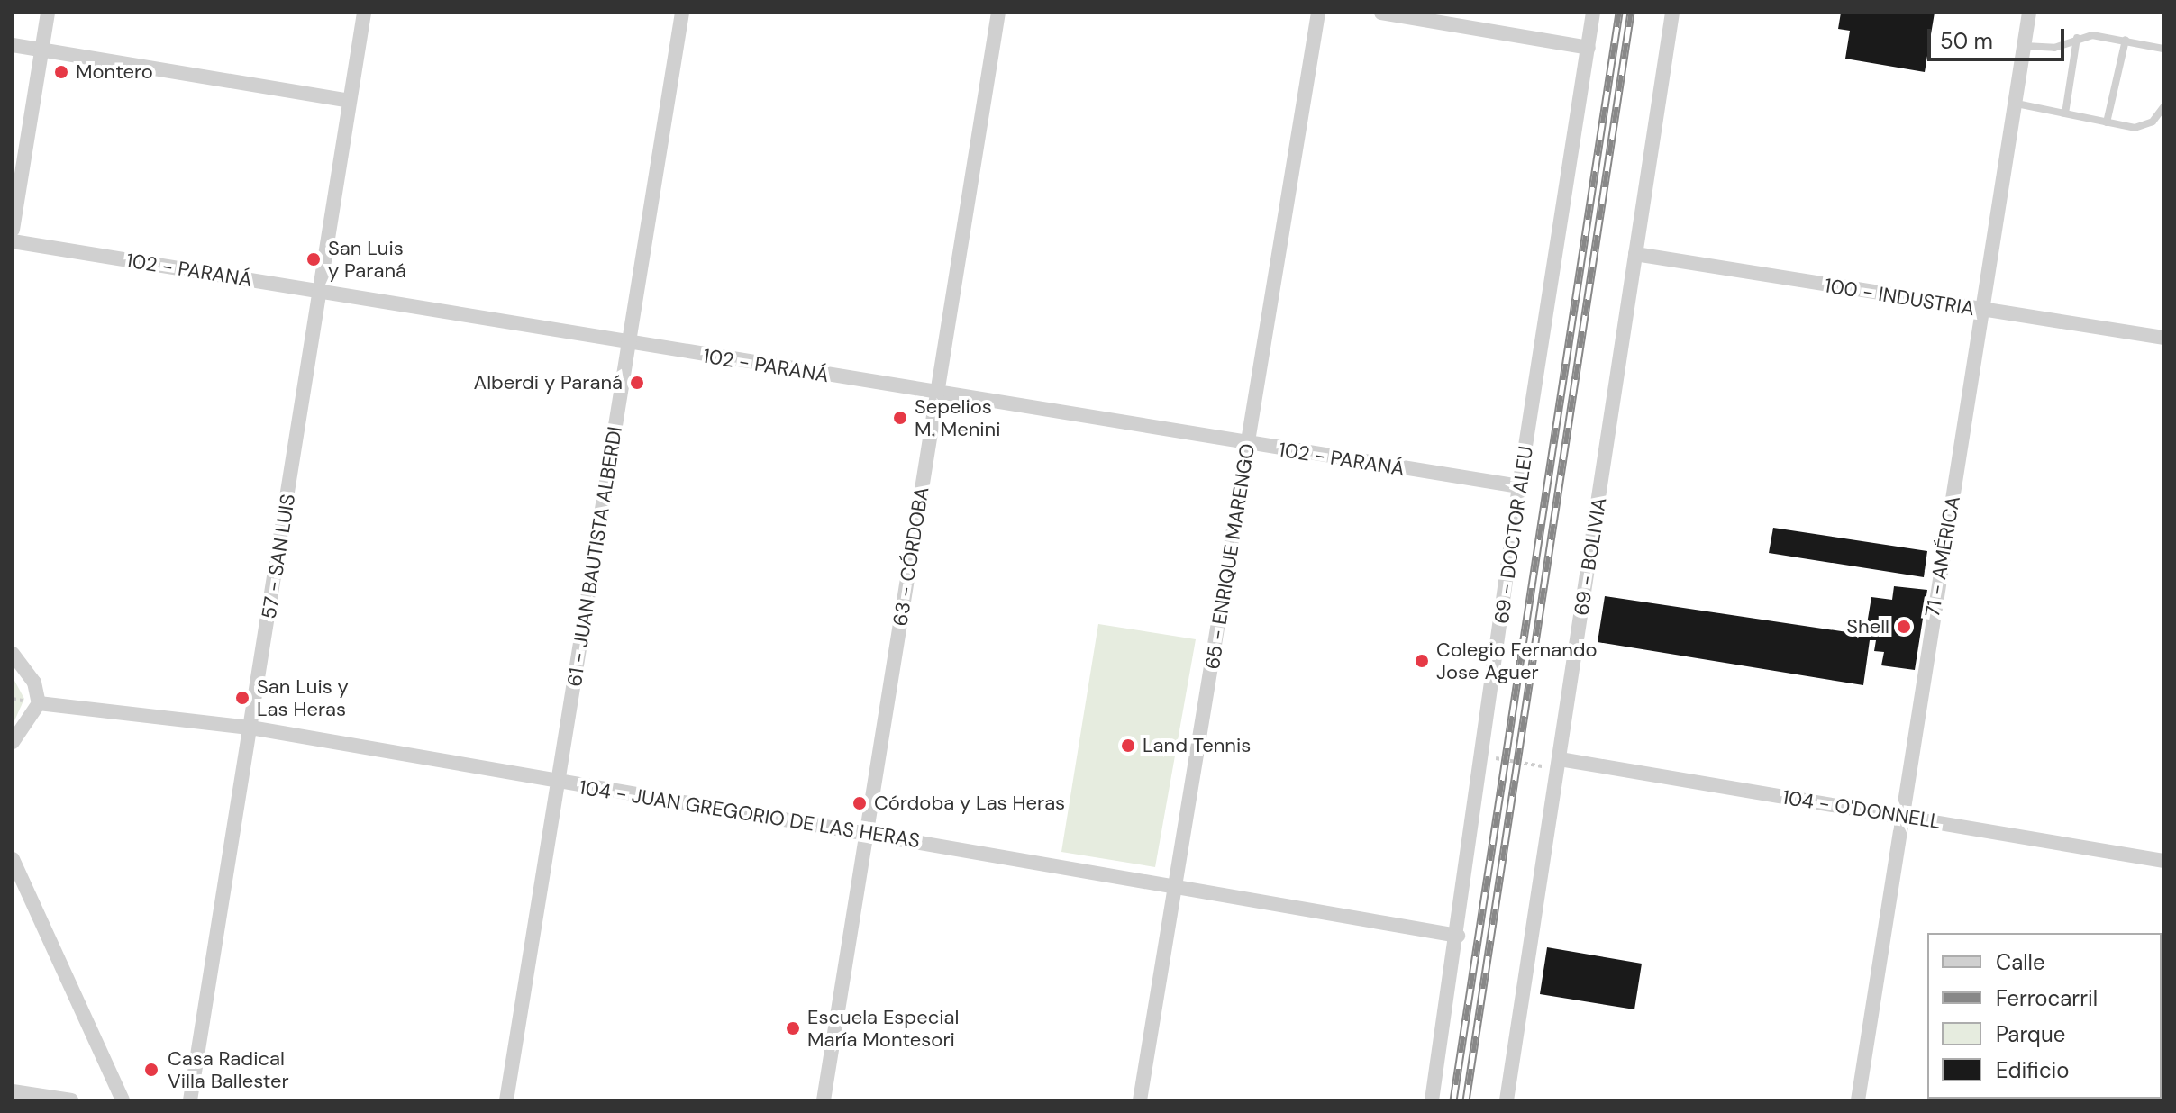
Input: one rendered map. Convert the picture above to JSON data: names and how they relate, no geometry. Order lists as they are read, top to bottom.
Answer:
{
  "streets": {
    "street": [
      "102 - PARANÁ",
      "100 - INDUSTRIA",
      "69 - DOCTOR ALEU",
      "57 - SAN LUIS",
      "61 - JUAN BAUTISTA ALBERDI",
      "63 - CÓRDOBA",
      "65 - ENRIQUE MARENGO",
      "69 - BOLIVIA",
      "71 - AMÉRICA",
      "104 - O'DONNELL",
      "104 - JUAN GREGORIO DE LAS HERAS"
    ]
  },
  "crossings": [
    ["102 - PARANÁ", "69 - DOCTOR ALEU"],
    ["102 - PARANÁ", "57 - SAN LUIS"],
    ["102 - PARANÁ", "61 - JUAN BAUTISTA ALBERDI"],
    ["102 - PARANÁ", "63 - CÓRDOBA"],
    ["102 - PARANÁ", "65 - ENRIQUE MARENGO"],
    ["100 - INDUSTRIA", "69 - BOLIVIA"],
    ["100 - INDUSTRIA", "71 - AMÉRICA"],
    ["69 - DOCTOR ALEU", "104 - JUAN GREGORIO DE LAS HERAS"],
    ["57 - SAN LUIS", "104 - JUAN GREGORIO DE LAS HERAS"],
    ["61 - JUAN BAUTISTA ALBERDI", "104 - JUAN GREGORIO DE LAS HERAS"],
    ["63 - CÓRDOBA", "104 - JUAN GREGORIO DE LAS HERAS"],
    ["65 - ENRIQUE MARENGO", "104 - JUAN GREGORIO DE LAS HERAS"],
    ["69 - BOLIVIA", "104 - O'DONNELL"],
    ["71 - AMÉRICA", "104 - O'DONNELL"]
  ],
  "places": [
    "Montero",
    "San Luis y Paraná",
    "Alberdi y Paraná",
    "Sepelios M. Menini",
    "Shell",
    "Colegio Fernando Jose Aguer",
    "San Luis y Las Heras",
    "Land Tennis",
    "Córdoba y Las Heras",
    "Escuela Especial María Montesori",
    "Casa Radical Villa Ballester"
  ],
  "legend": [
    "Calle",
    "Ferrocarril",
    "Parque",
    "Edificio"
  ],
  "scale_bar": "50 m"
}
